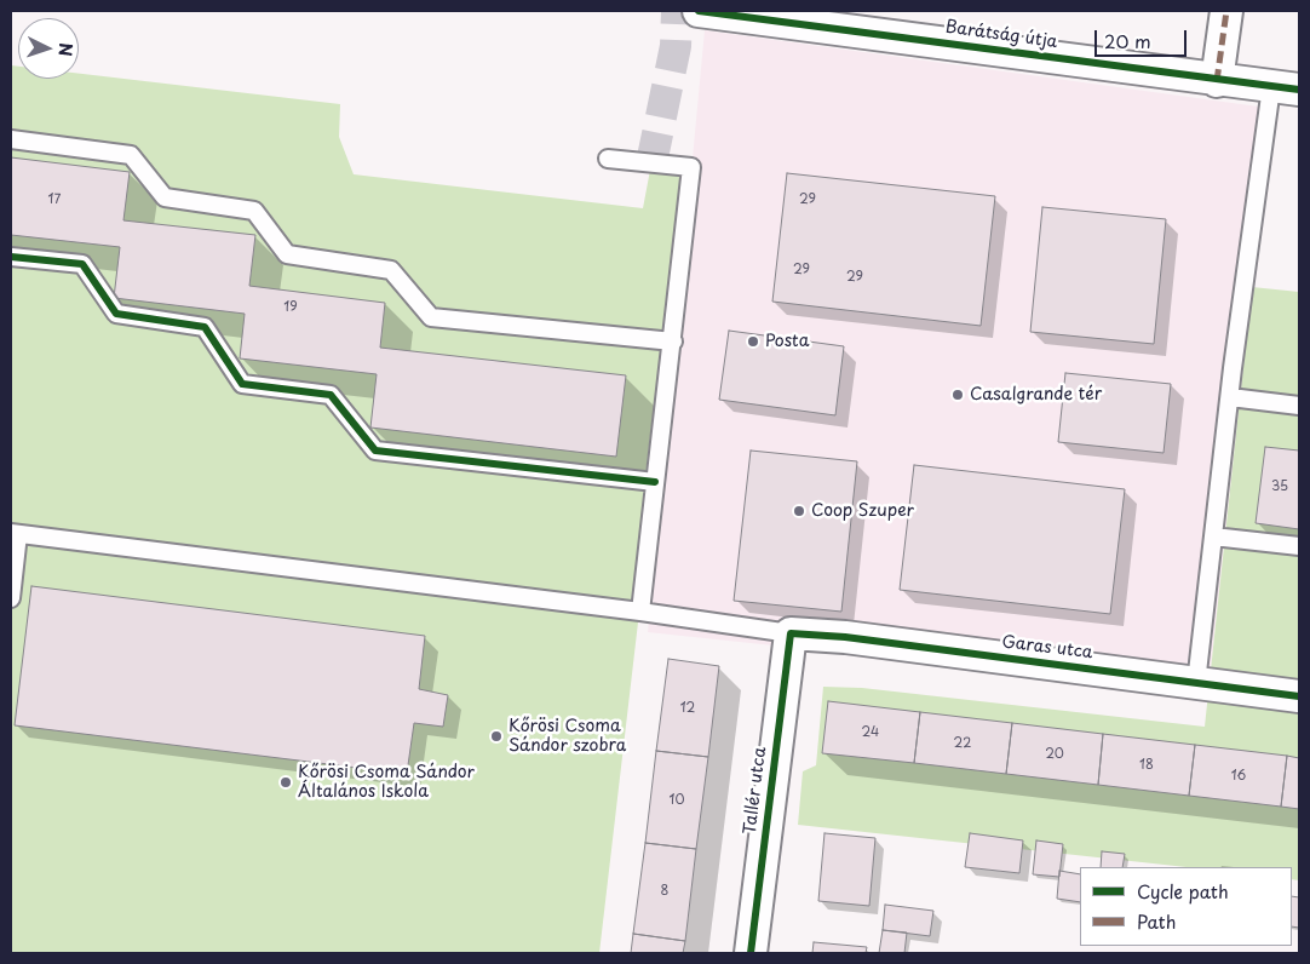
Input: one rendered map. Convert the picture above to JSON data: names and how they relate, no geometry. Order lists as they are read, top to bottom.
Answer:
{
  "streets": {
    "street": ["Barátság útja", "Garas utca", "Tallér utca"]
  },
  "crossings": [
    ["Garas utca", "Tallér utca"]
  ],
  "places": [
    "Posta",
    "Casalgrande tér",
    "Coop Szuper",
    "Kőrösi Csoma Sándor szobra",
    "Kőrösi Csoma Sándor Általános Iskola"
  ],
  "house_numbers": [
    "17",
    "29",
    "29",
    "29",
    "19",
    "35",
    "12",
    "24",
    "22",
    "20",
    "18",
    "16",
    "10",
    "8"
  ],
  "legend": ["Cycle path", "Path"],
  "scale_bar": "20 m",
  "north": "right"
}
